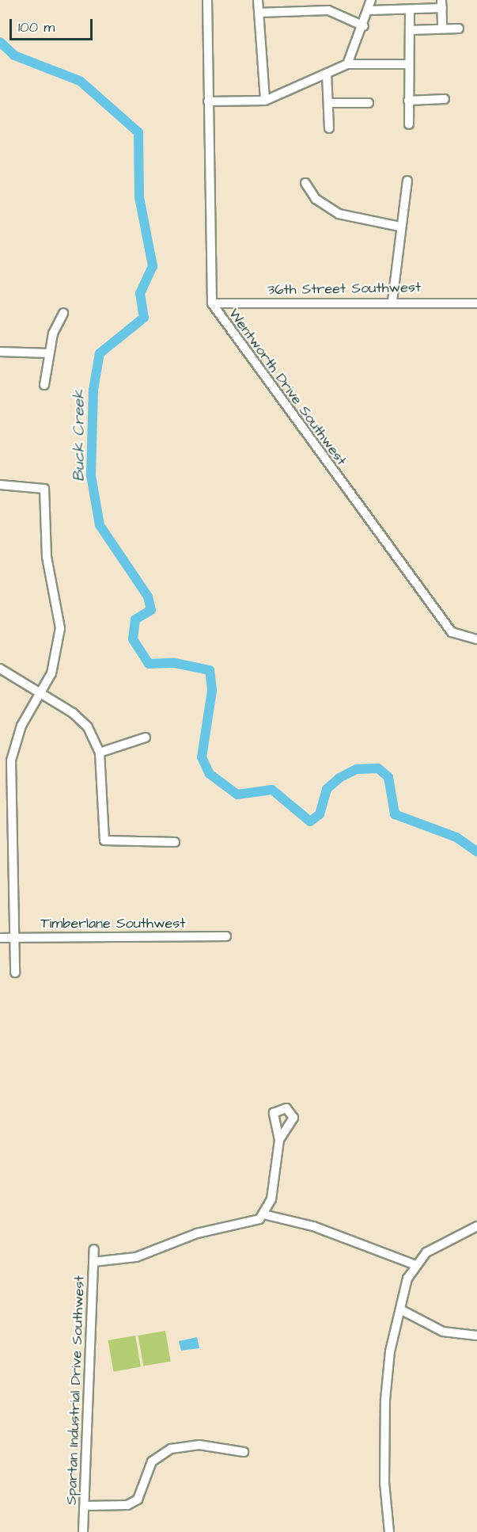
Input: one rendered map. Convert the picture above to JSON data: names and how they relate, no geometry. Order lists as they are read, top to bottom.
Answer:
{
  "streets": {
    "street": [
      "36th Street Southwest",
      "Wentworth Drive Southwest",
      "Timberlane Southwest",
      "Spartan Industrial Drive Southwest"
    ]
  },
  "crossings": [
    ["36th Street Southwest", "Wentworth Drive Southwest"]
  ],
  "water": ["Buck Creek"],
  "scale_bar": "100 m"
}
